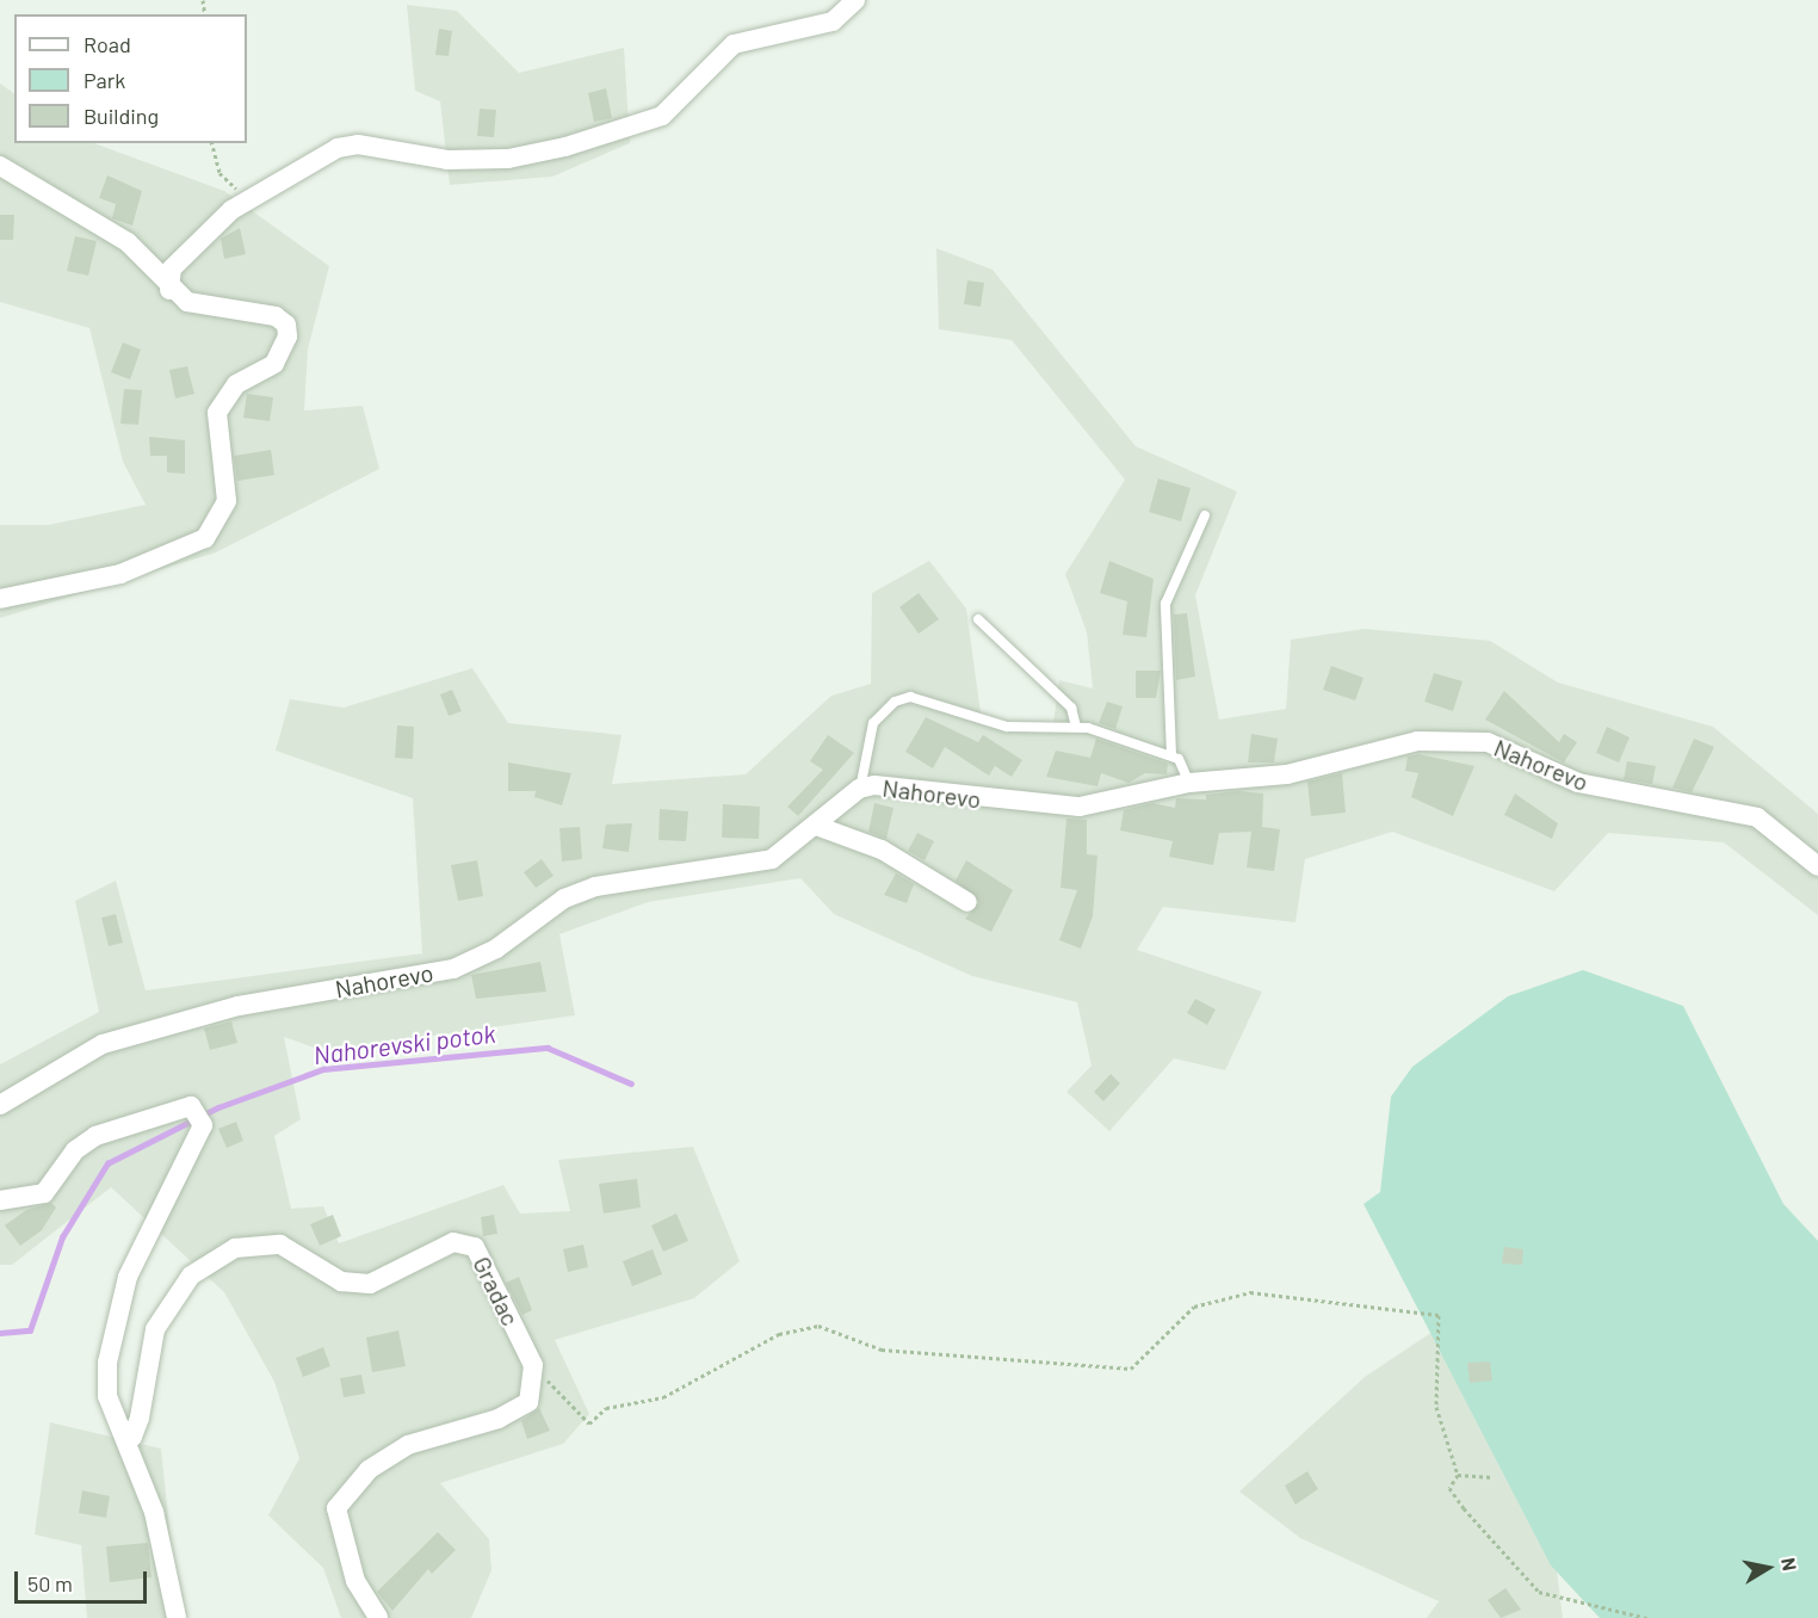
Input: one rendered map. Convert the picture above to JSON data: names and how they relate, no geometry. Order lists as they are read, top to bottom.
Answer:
{
  "streets": {
    "street": ["Nahorevo", "Gradac"]
  },
  "water": ["Nahorevski potok"],
  "legend": ["Road", "Park", "Building"],
  "scale_bar": "50 m",
  "north": "right"
}
